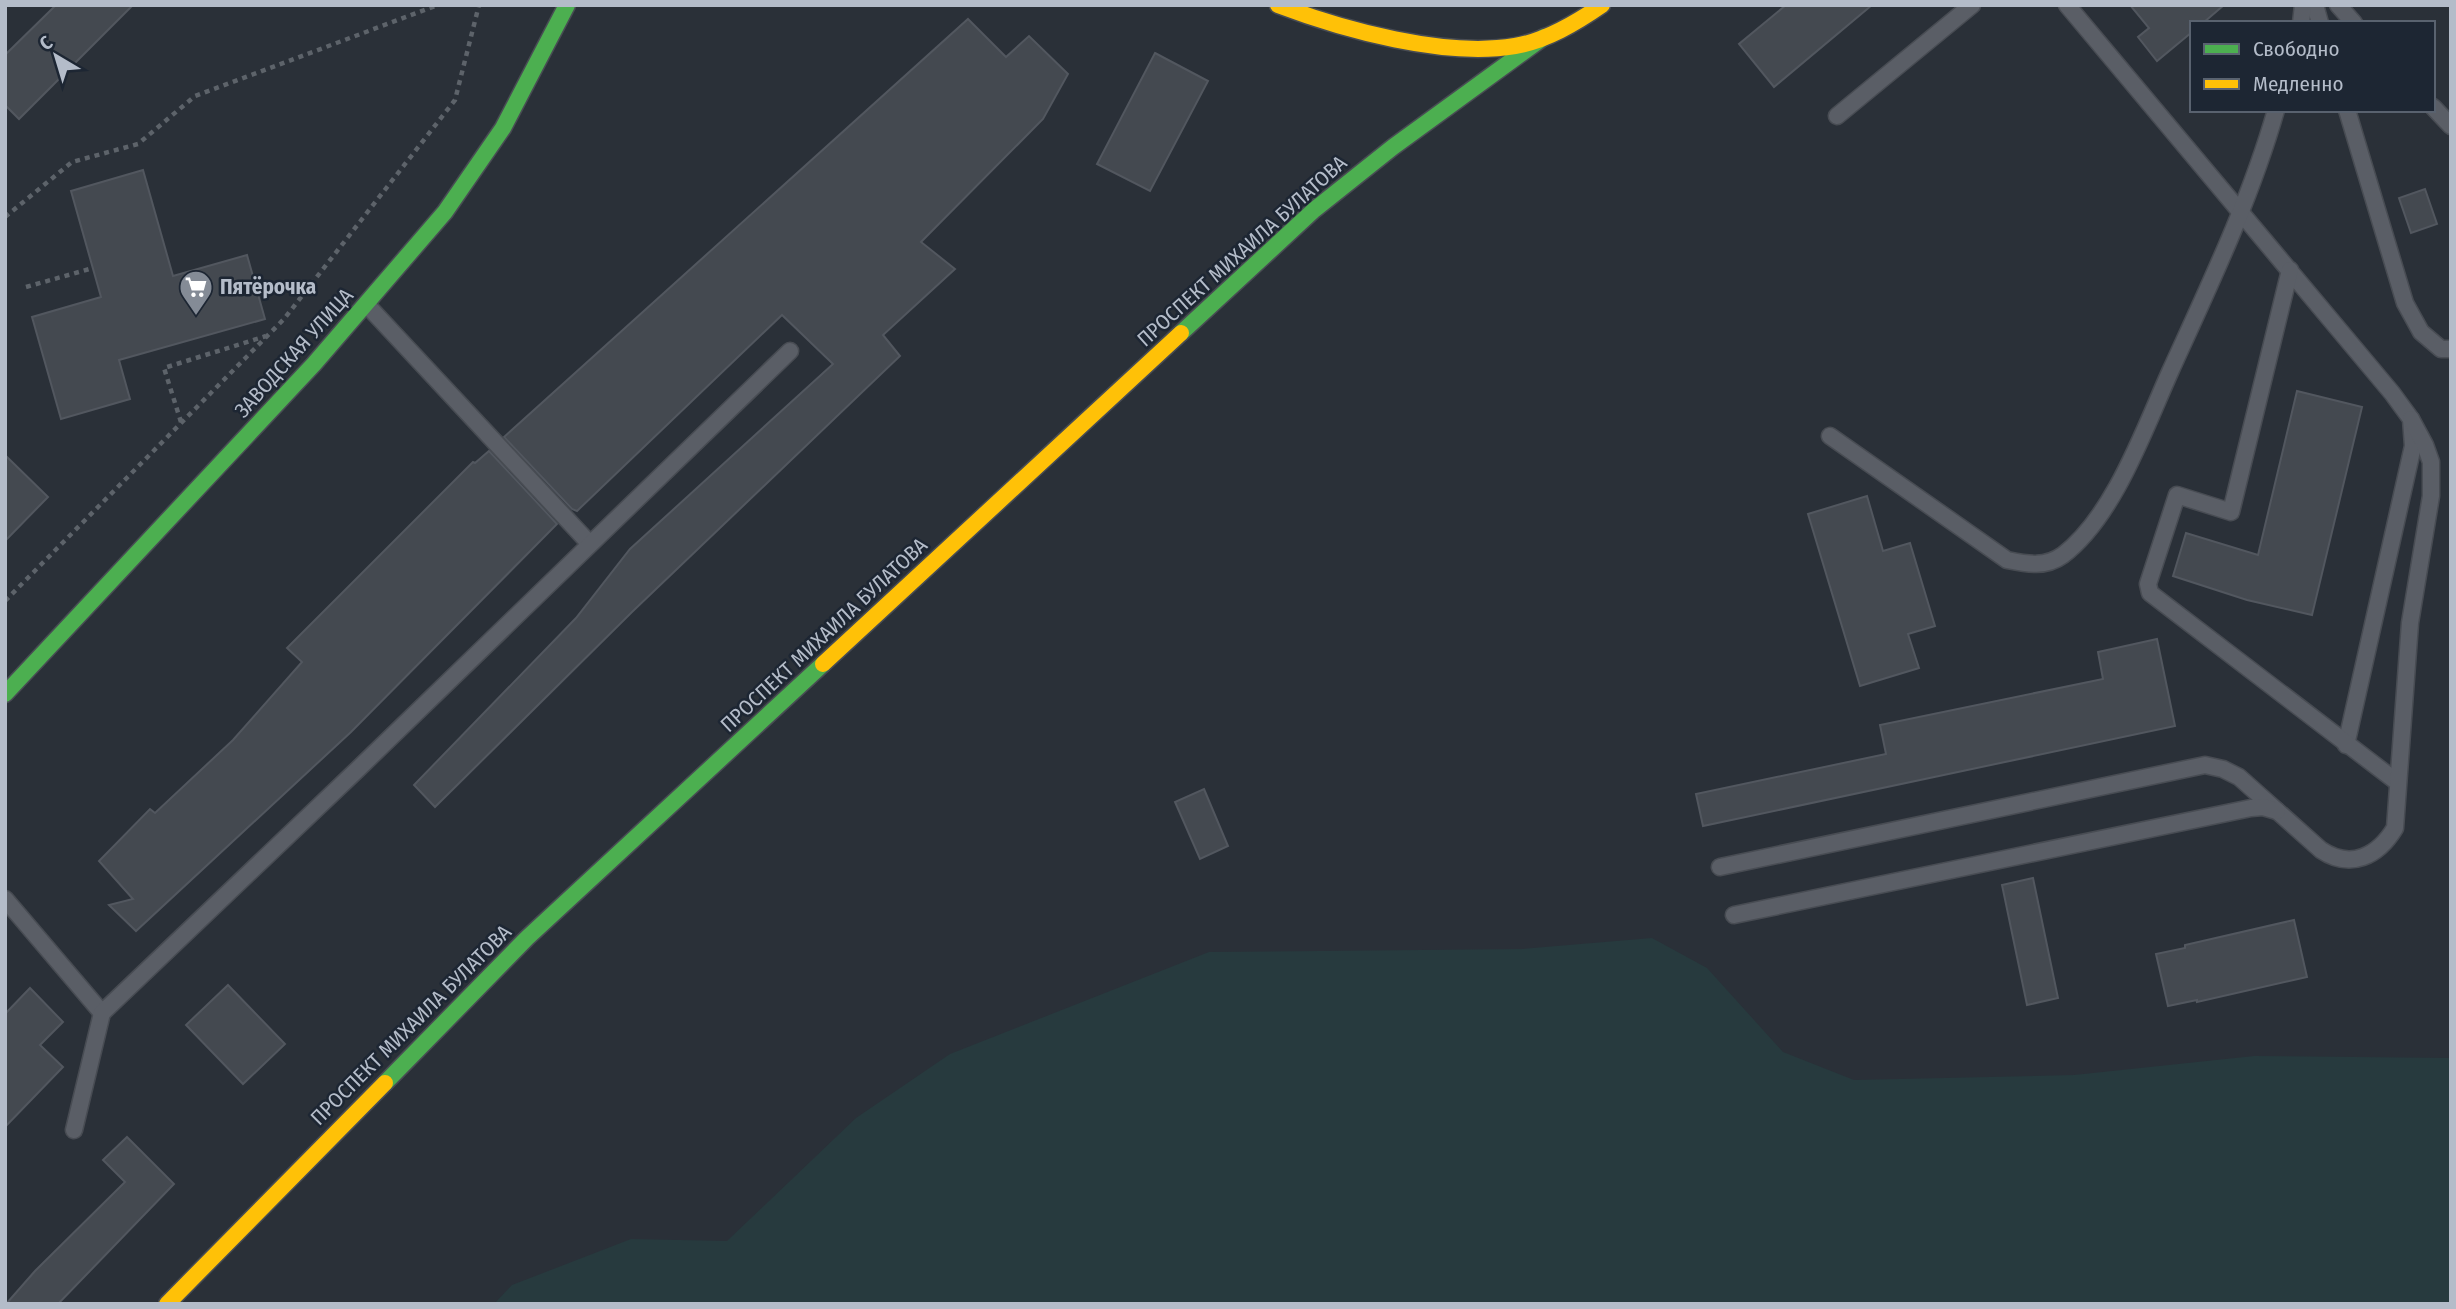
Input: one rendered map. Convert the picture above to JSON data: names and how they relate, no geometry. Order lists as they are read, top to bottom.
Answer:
{
  "streets": {
    "street": ["ПРОСПЕКТ МИХАИЛА БУЛАТОВА", "ЗАВОДСКАЯ УЛИЦА"]
  },
  "places": {
    "supermarket": ["Пятёрочка"]
  },
  "legend": ["Свободно", "Медленно"],
  "north": "top left"
}
